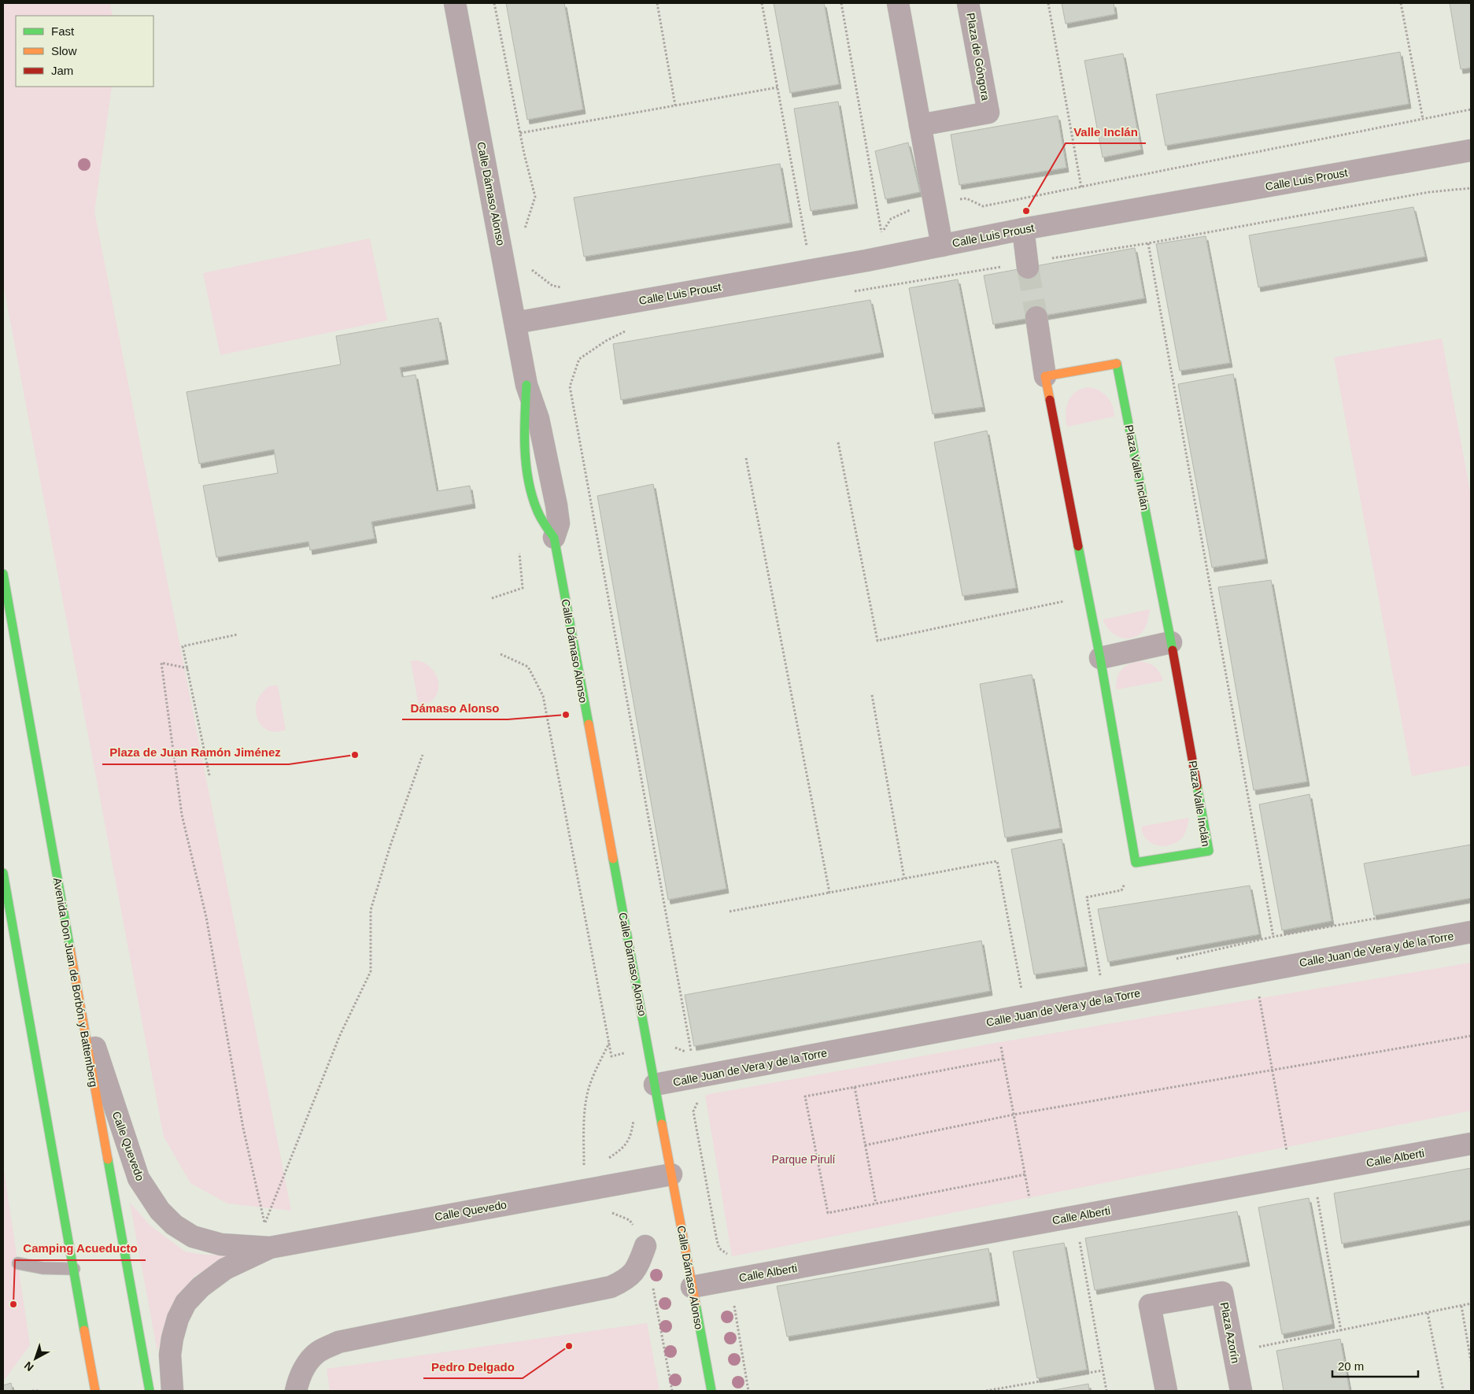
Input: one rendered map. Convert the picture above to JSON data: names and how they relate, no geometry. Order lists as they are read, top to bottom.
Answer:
{
  "streets": {
    "street": [
      "Plaza de Góngora",
      "Calle Luis Proust",
      "Calle Dámaso Alonso",
      "Plaza Valle Inclán",
      "Calle Juan de Vera y de la Torre",
      "Avenida Don Juan de Borbón y Battemberg",
      "Calle Quevedo",
      "Calle Alberti",
      "Plaza Azorín"
    ]
  },
  "crossings": [
    ["Calle Luis Proust", "Calle Dámaso Alonso"],
    ["Calle Dámaso Alonso", "Calle Juan de Vera y de la Torre"],
    ["Calle Dámaso Alonso", "Calle Quevedo"],
    ["Calle Dámaso Alonso", "Calle Alberti"],
    ["Avenida Don Juan de Borbón y Battemberg", "Calle Quevedo"]
  ],
  "parks": ["Parque Pirulí"],
  "places": [
    "Valle Inclán",
    "Dámaso Alonso",
    "Plaza de Juan Ramón Jiménez",
    "Camping Acueducto",
    "Pedro Delgado"
  ],
  "legend": ["Fast", "Slow", "Jam"],
  "scale_bar": "20 m",
  "north": "bottom left"
}
